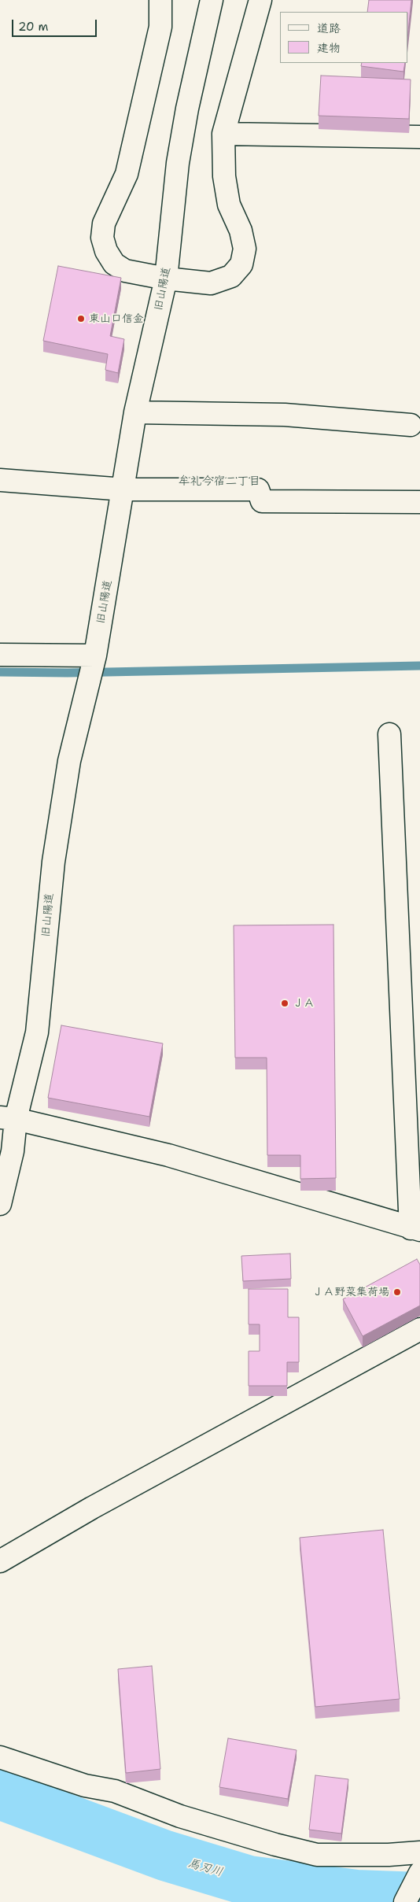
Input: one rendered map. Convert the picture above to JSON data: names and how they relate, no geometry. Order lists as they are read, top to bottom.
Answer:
{
  "streets": {
    "street": ["旧山陽道"]
  },
  "districts": ["牟礼今宿二丁目"],
  "water": ["馬刃川"],
  "places": ["東山口信金", "ＪＡ", "ＪＡ野菜集荷場"],
  "legend": ["道路", "建物"],
  "scale_bar": "20 m"
}
